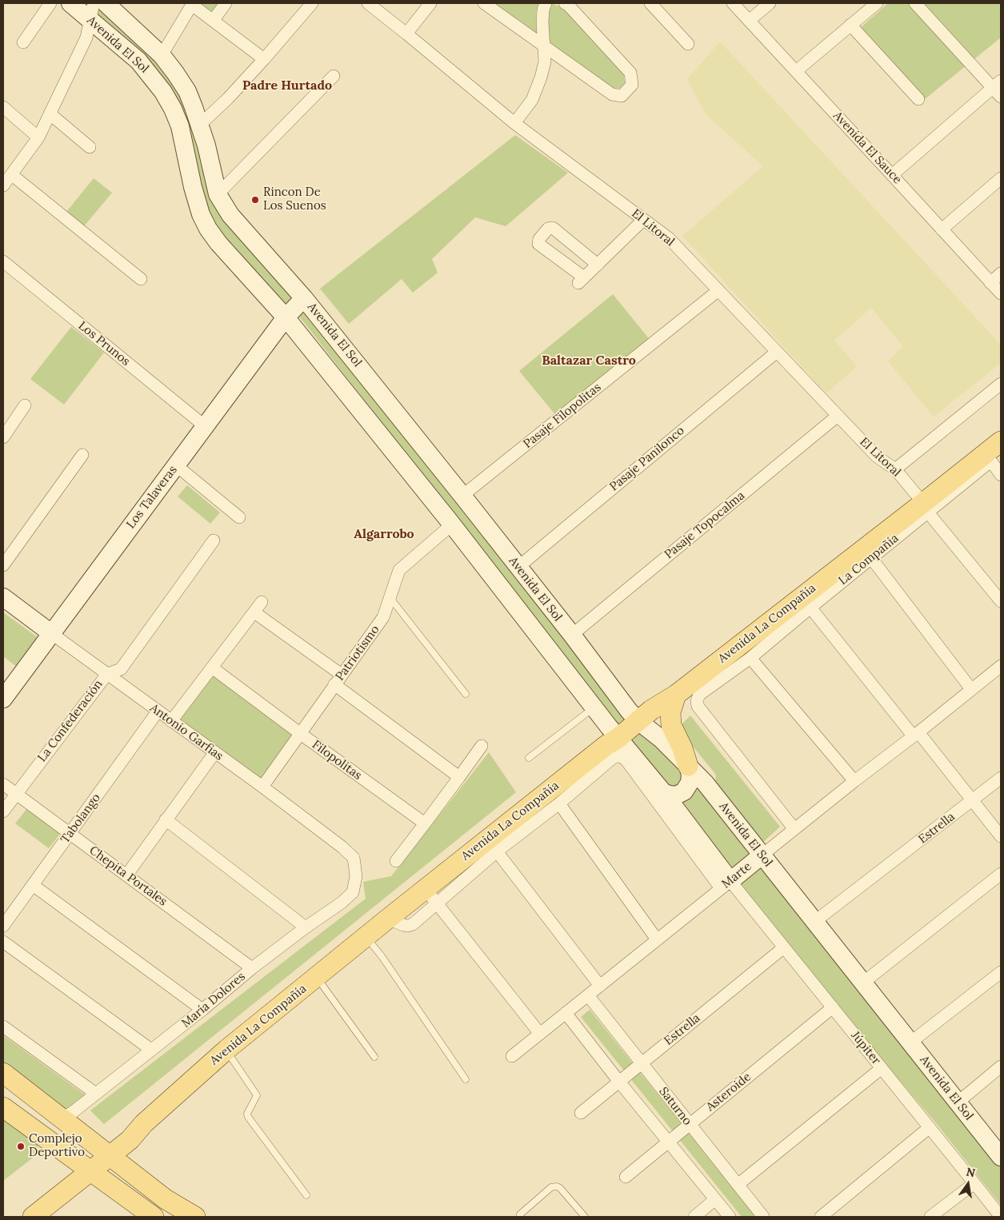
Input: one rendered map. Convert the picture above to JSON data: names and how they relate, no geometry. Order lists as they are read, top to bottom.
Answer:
{
  "streets": {
    "main road": [
      "Avenida El Sol",
      "Los Talaveras",
      "Avenida La Compañía",
      "Antonio Garfias",
      "Marte"
    ],
    "street": [
      "Avenida El Sauce",
      "El Litoral",
      "Los Prunos",
      "Pasaje Filopolitas",
      "Pasaje Panilonco",
      "Pasaje Topocalma",
      "La Compañía",
      "Patriotismo",
      "La Confederación",
      "Filopolitas",
      "Tabolango",
      "Estrella",
      "Chepita Portales",
      "María Dolores",
      "Júpiter",
      "Asteroide",
      "Saturno"
    ]
  },
  "crossings": [
    ["Avenida El Sol", "Pasaje Filopolitas"],
    ["Avenida El Sol", "Pasaje Panilonco"],
    ["Avenida El Sol", "Los Talaveras"],
    ["Avenida El Sol", "Pasaje Topocalma"],
    ["Avenida El Sol", "Avenida La Compañía"],
    ["Avenida El Sol", "Patriotismo"],
    ["Avenida El Sol", "Estrella"],
    ["Avenida El Sol", "Marte"],
    ["Avenida El Sol", "Júpiter"],
    ["El Litoral", "Pasaje Filopolitas"],
    ["El Litoral", "Pasaje Panilonco"],
    ["El Litoral", "Pasaje Topocalma"],
    ["El Litoral", "La Compañía"],
    ["El Litoral", "Avenida La Compañía"],
    ["Los Prunos", "Los Talaveras"],
    ["Los Talaveras", "Antonio Garfias"],
    ["La Compañía", "Avenida La Compañía"],
    ["La Compañía", "Marte"],
    ["Patriotismo", "Antonio Garfias"],
    ["Patriotismo", "Filopolitas"],
    ["La Confederación", "Antonio Garfias"],
    ["La Confederación", "Chepita Portales"],
    ["Antonio Garfias", "Tabolango"],
    ["Antonio Garfias", "María Dolores"],
    ["Tabolango", "Chepita Portales"],
    ["Estrella", "Júpiter"],
    ["Estrella", "Saturno"],
    ["Marte", "Júpiter"],
    ["Marte", "Saturno"],
    ["Chepita Portales", "María Dolores"],
    ["Júpiter", "Asteroide"],
    ["Asteroide", "Saturno"]
  ],
  "districts": ["Padre Hurtado", "Baltazar Castro", "Algarrobo"],
  "places": ["Rincon De Los Suenos", "Complejo Deportivo"],
  "north": "top"
}
